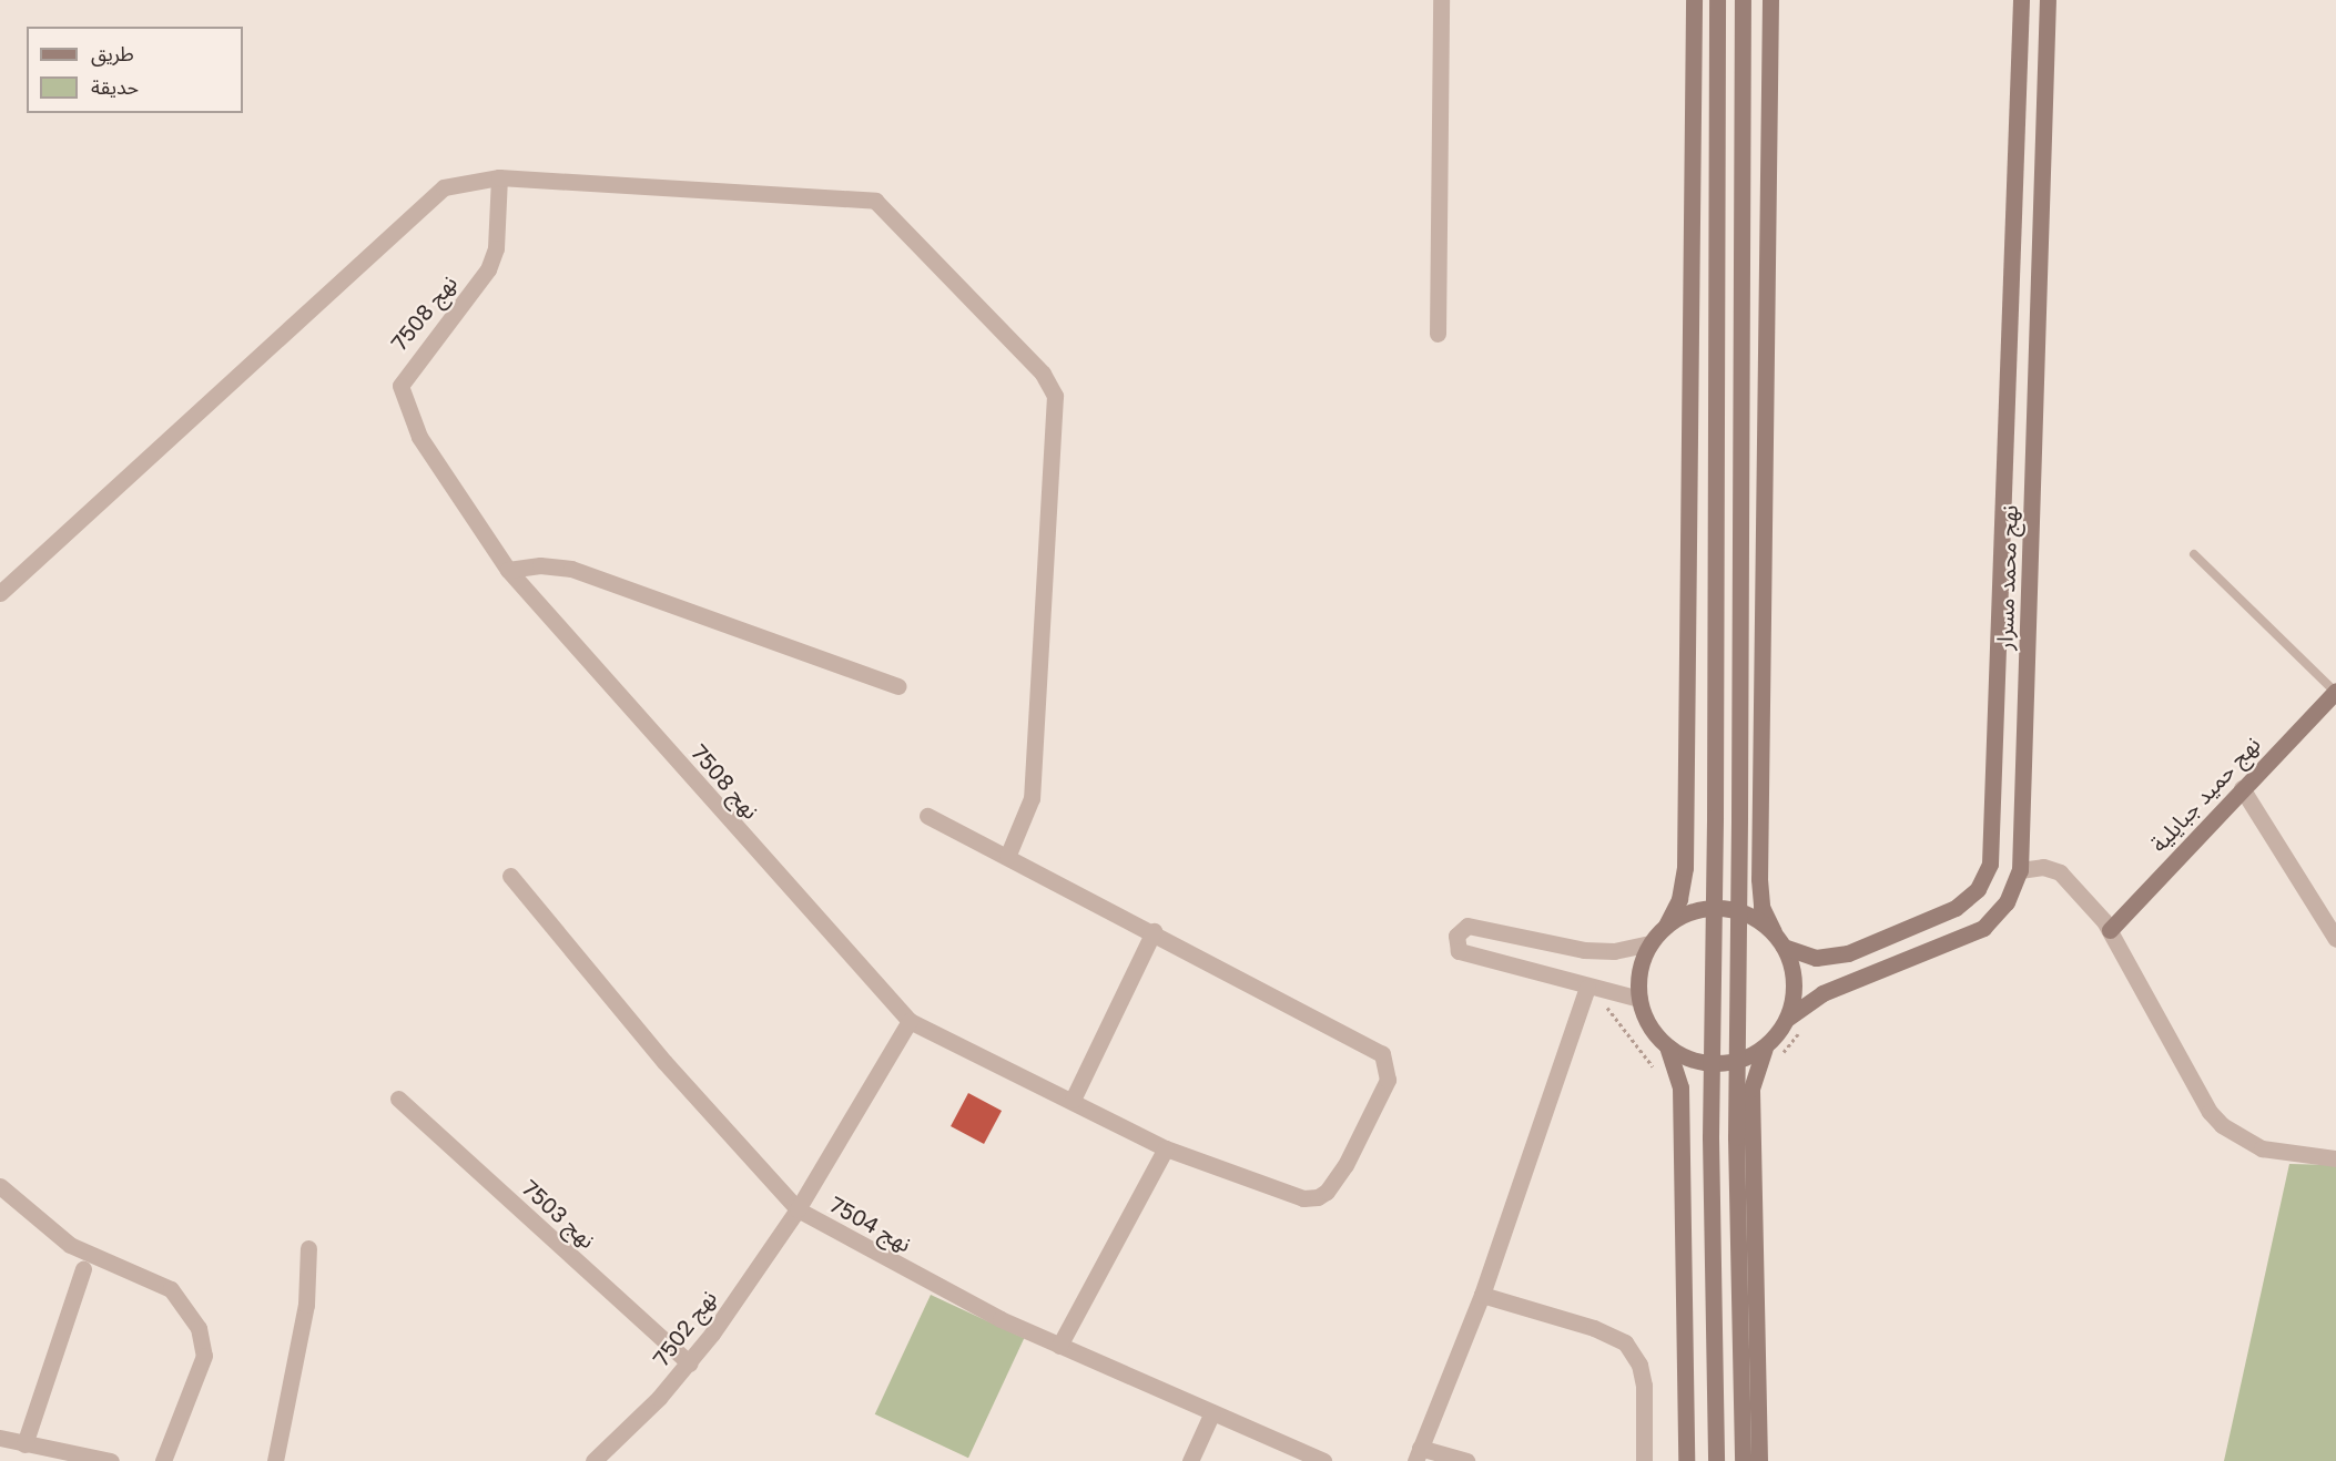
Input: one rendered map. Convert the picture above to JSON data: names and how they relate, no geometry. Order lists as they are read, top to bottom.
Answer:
{
  "streets": {
    "street": [
      "نهج 7508",
      "نهج محمد مسرار",
      "نهج حميد جبايلية",
      "نهج 7503",
      "نهج 7504",
      "نهج 7502"
    ]
  },
  "crossings": [
    ["نهج 7508", "نهج 7502"],
    ["نهج 7503", "نهج 7502"],
    ["نهج 7504", "نهج 7502"]
  ],
  "legend": ["طريق", "حديقة"]
}
